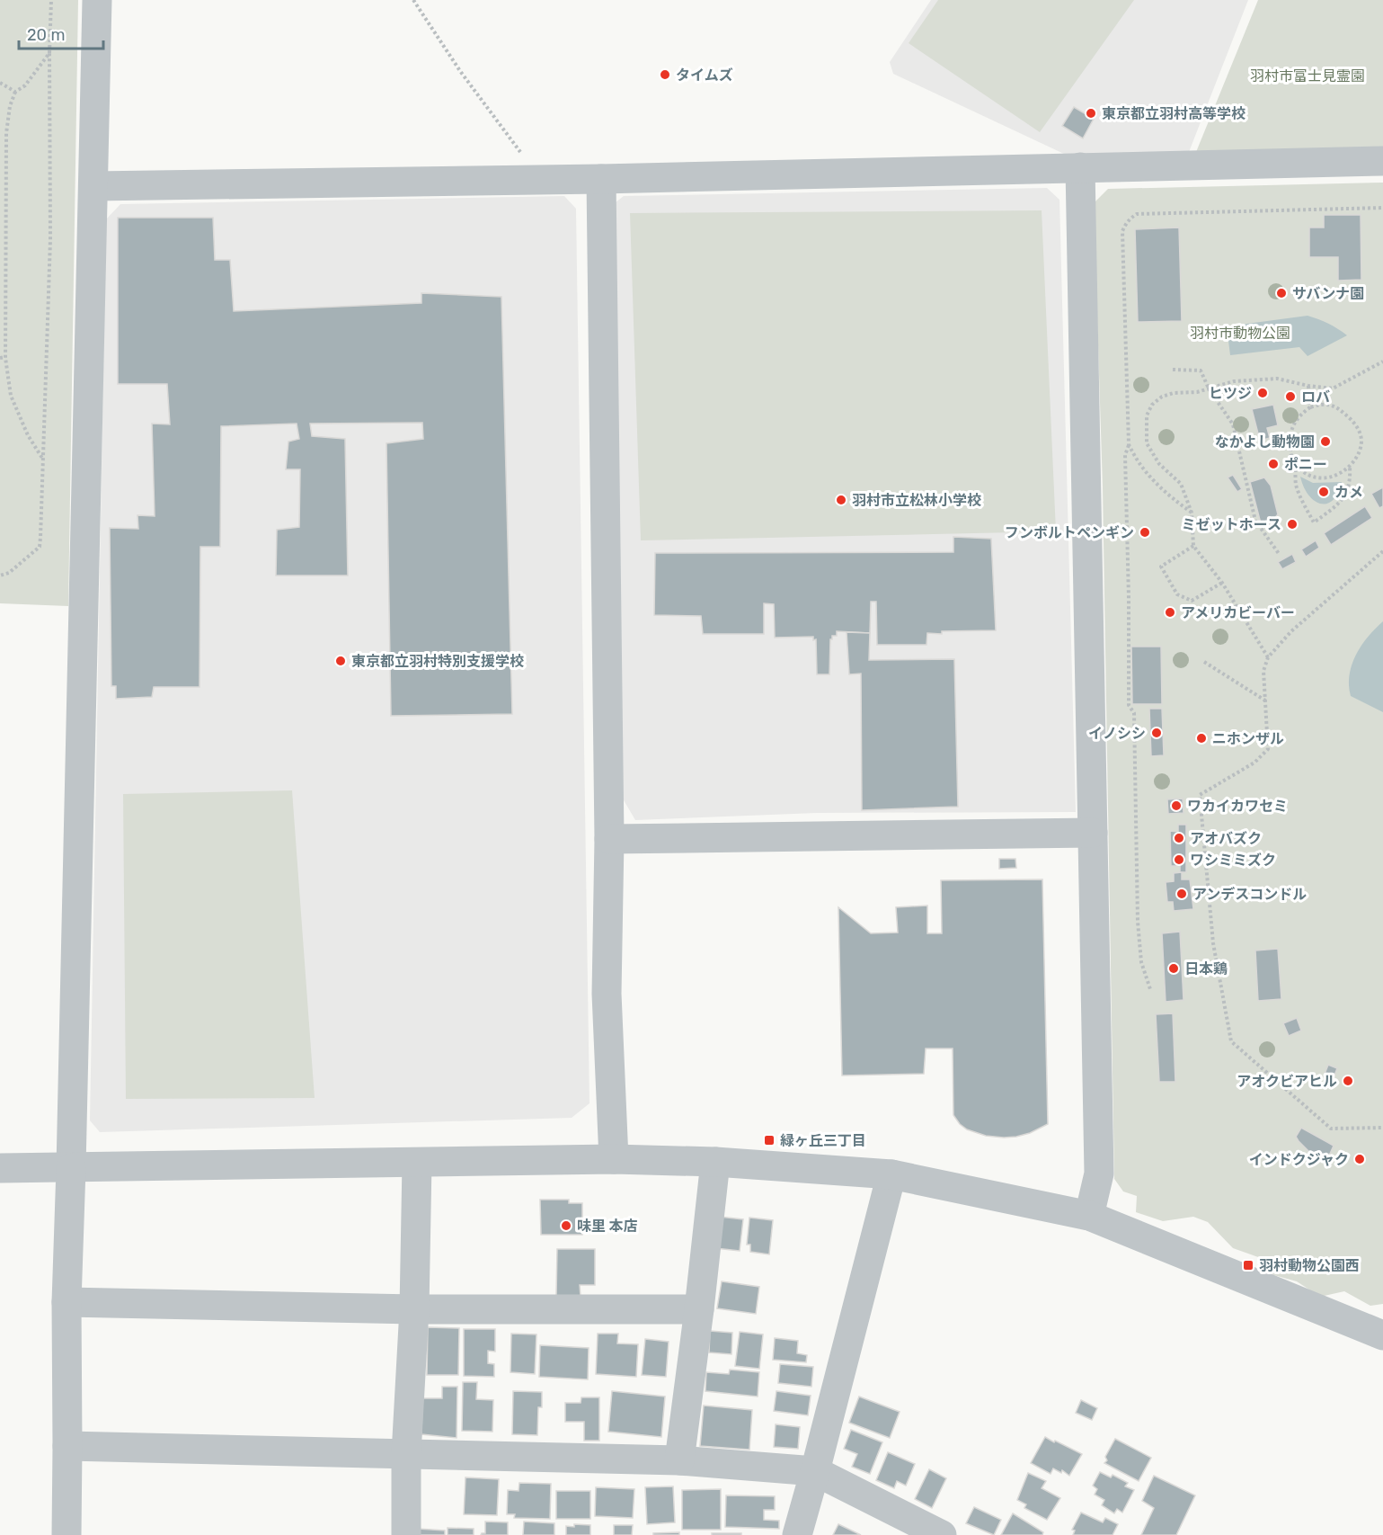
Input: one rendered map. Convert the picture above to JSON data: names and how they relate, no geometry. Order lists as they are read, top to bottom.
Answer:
{
  "parks": ["羽村市富士見霊園", "羽村市動物公園"],
  "places": {
    "other": [
      "タイムズ",
      "東京都立羽村高等学校",
      "サバンナ園",
      "ヒツジ",
      "ロバ",
      "なかよし動物園",
      "ポニー",
      "カメ",
      "羽村市立松林小学校",
      "ミゼットホース",
      "フンボルトペンギン",
      "アメリカビーバー",
      "東京都立羽村特別支援学校",
      "イノシシ",
      "ニホンザル",
      "ワカイカワセミ",
      "アオバズク",
      "ワシミミズク",
      "アンデスコンドル",
      "日本鶏",
      "アオクビアヒル",
      "インドクジャク",
      "味里 本店"
    ],
    "transit": ["緑ヶ丘三丁目", "羽村動物公園西"]
  },
  "scale_bar": "20 m"
}
